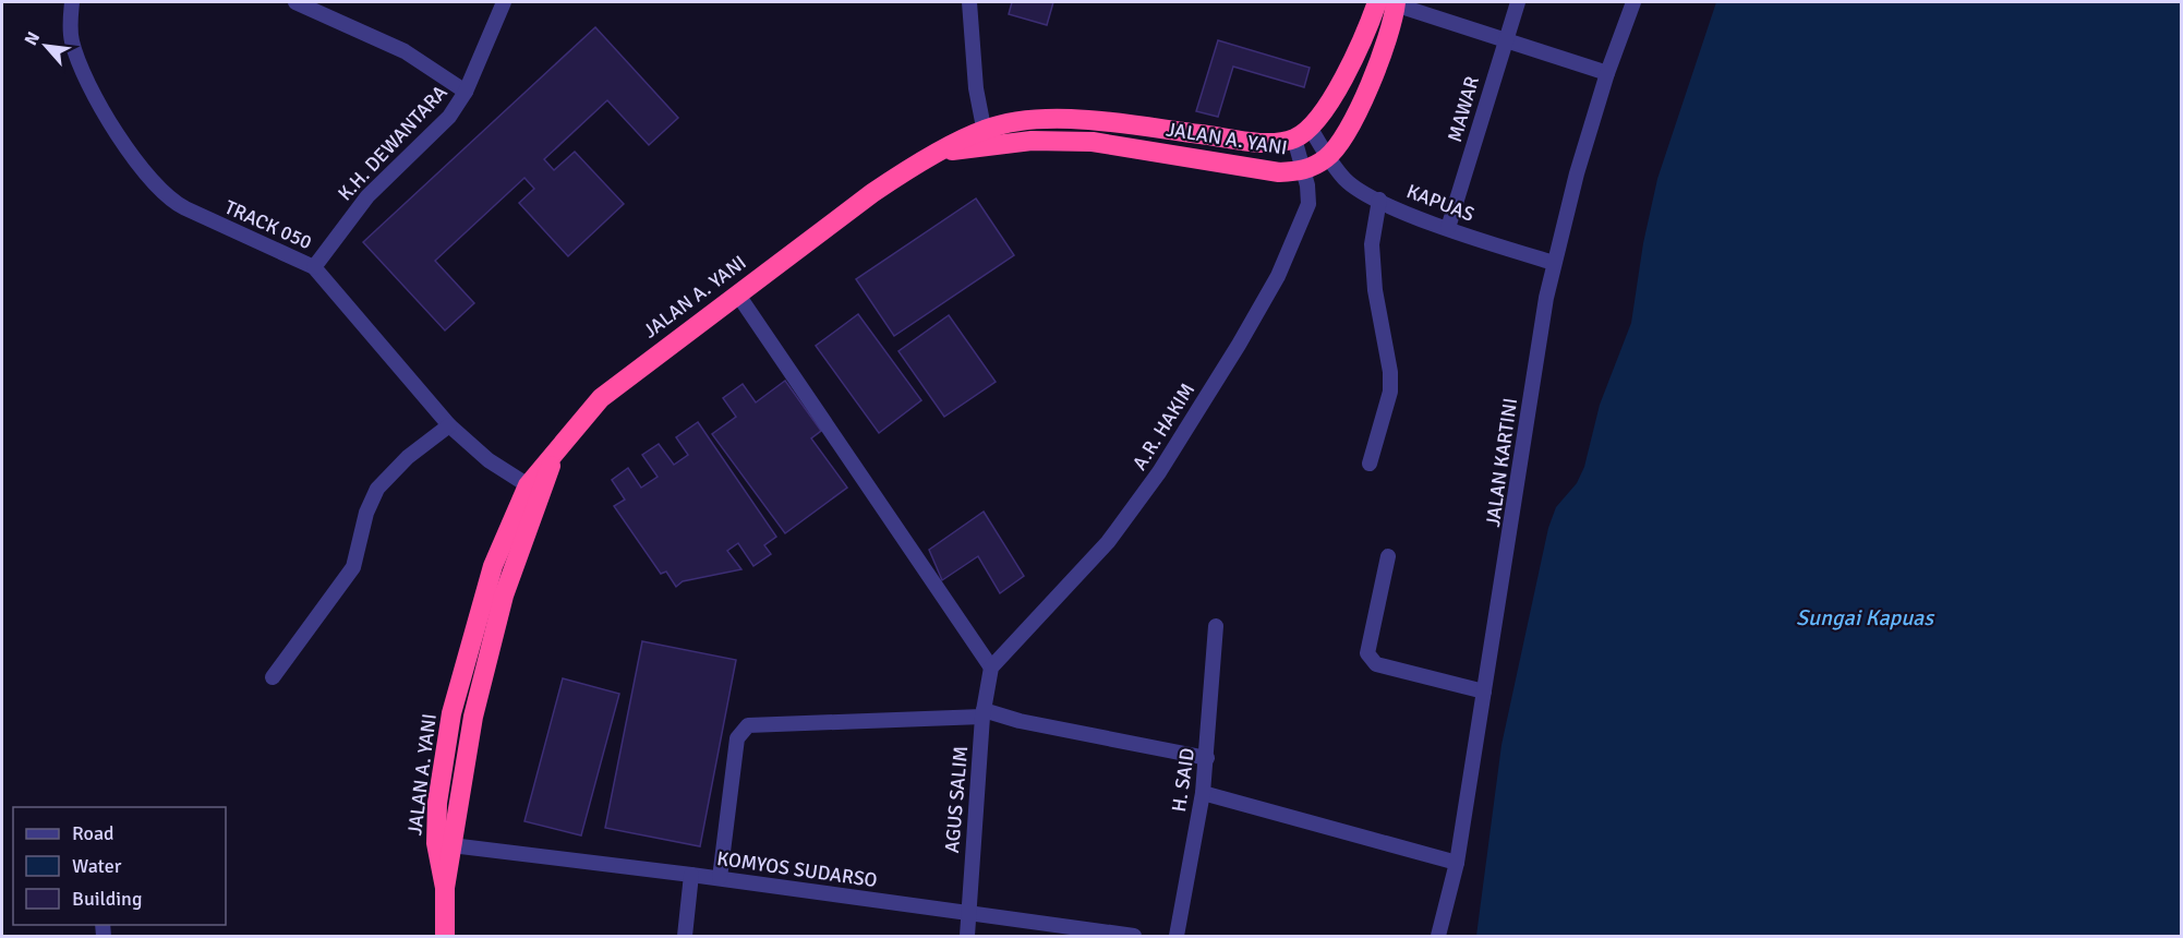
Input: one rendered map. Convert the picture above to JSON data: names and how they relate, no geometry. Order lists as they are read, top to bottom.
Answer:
{
  "streets": {
    "highway": ["JALAN A. YANI"],
    "street": [
      "MAWAR",
      "K.H. DEWANTARA",
      "KAPUAS",
      "TRACK 050",
      "A.R. HAKIM",
      "JALAN KARTINI",
      "H. SAID",
      "AGUS SALIM",
      "KOMYOS SUDARSO"
    ]
  },
  "crossings": [
    ["MAWAR", "KAPUAS"],
    ["JALAN A. YANI", "KAPUAS"],
    ["JALAN A. YANI", "TRACK 050"],
    ["JALAN A. YANI", "A.R. HAKIM"],
    ["JALAN A. YANI", "KOMYOS SUDARSO"],
    ["K.H. DEWANTARA", "TRACK 050"],
    ["KAPUAS", "A.R. HAKIM"],
    ["KAPUAS", "JALAN KARTINI"],
    ["A.R. HAKIM", "AGUS SALIM"],
    ["AGUS SALIM", "KOMYOS SUDARSO"]
  ],
  "water": ["Sungai Kapuas"],
  "legend": ["Road", "Water", "Building"],
  "north": "top left"
}
